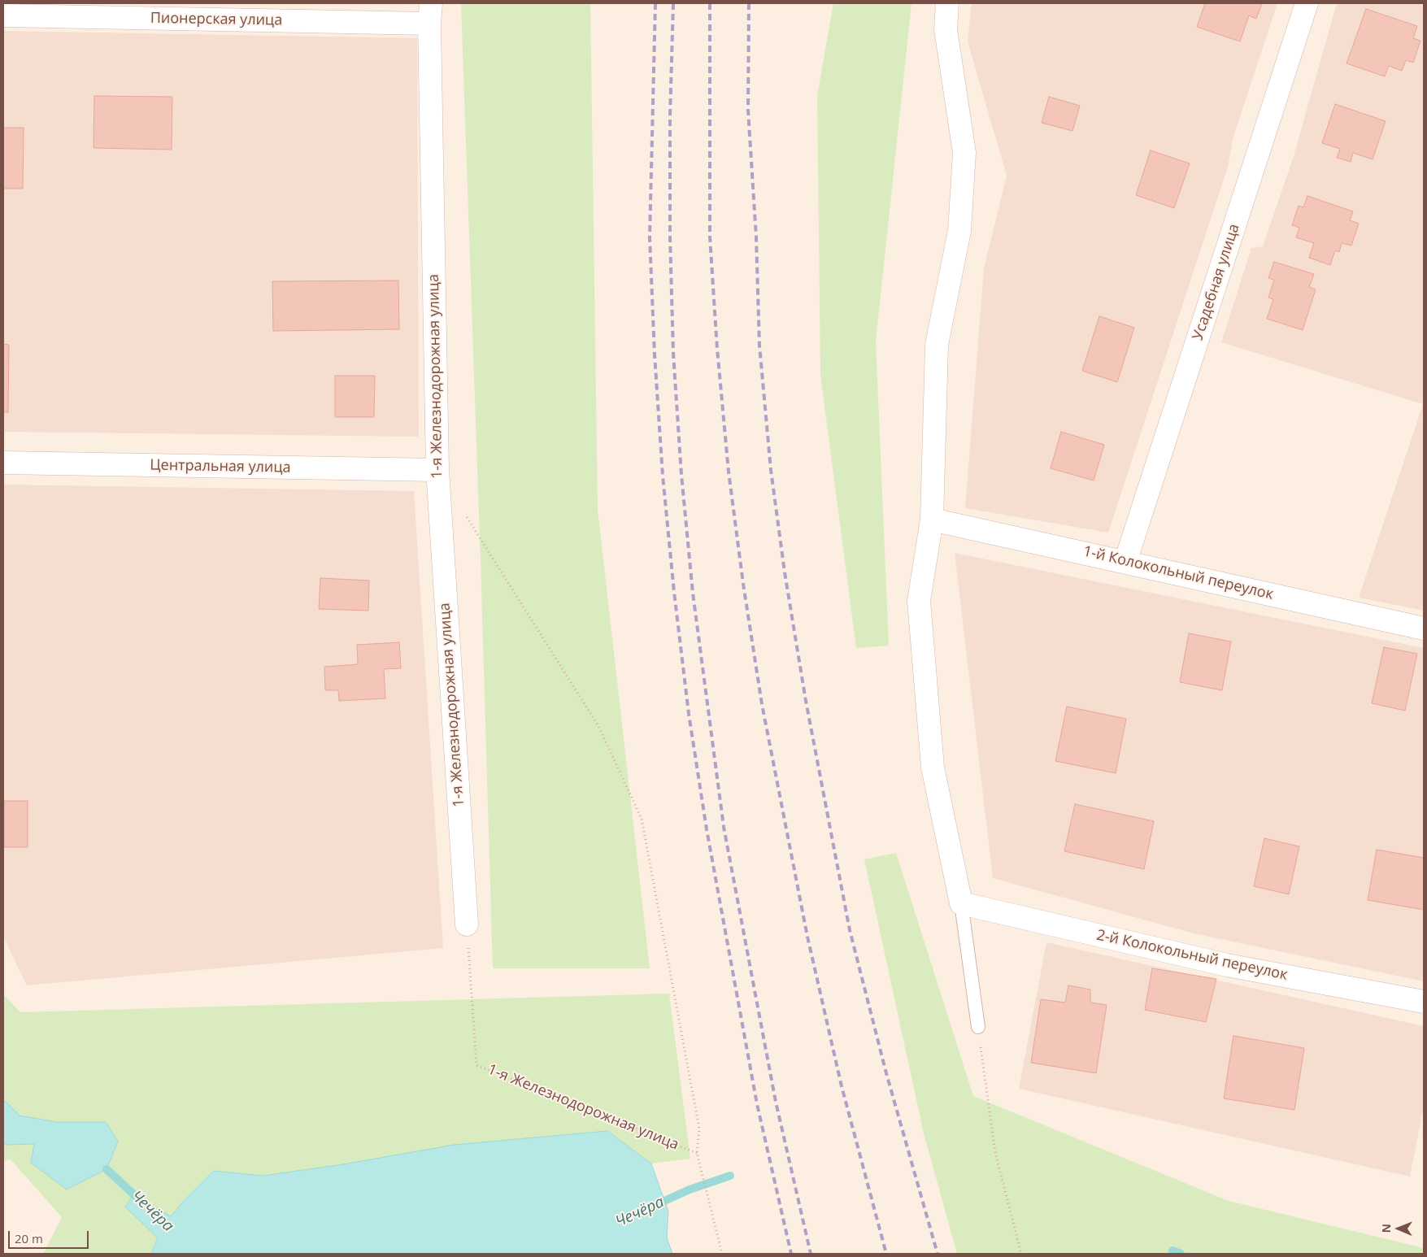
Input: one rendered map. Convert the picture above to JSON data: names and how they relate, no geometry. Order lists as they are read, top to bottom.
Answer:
{
  "streets": {
    "street": [
      "Пионерская улица",
      "Усадебная улица",
      "1-я Железнодорожная улица",
      "Центральная улица",
      "1-й Колокольный переулок",
      "2-й Колокольный переулок"
    ]
  },
  "crossings": [
    ["Пионерская улица", "1-я Железнодорожная улица"],
    ["Усадебная улица", "1-й Колокольный переулок"],
    ["1-я Железнодорожная улица", "Центральная улица"]
  ],
  "water": ["Чечёра"],
  "scale_bar": "20 m",
  "north": "left"
}
